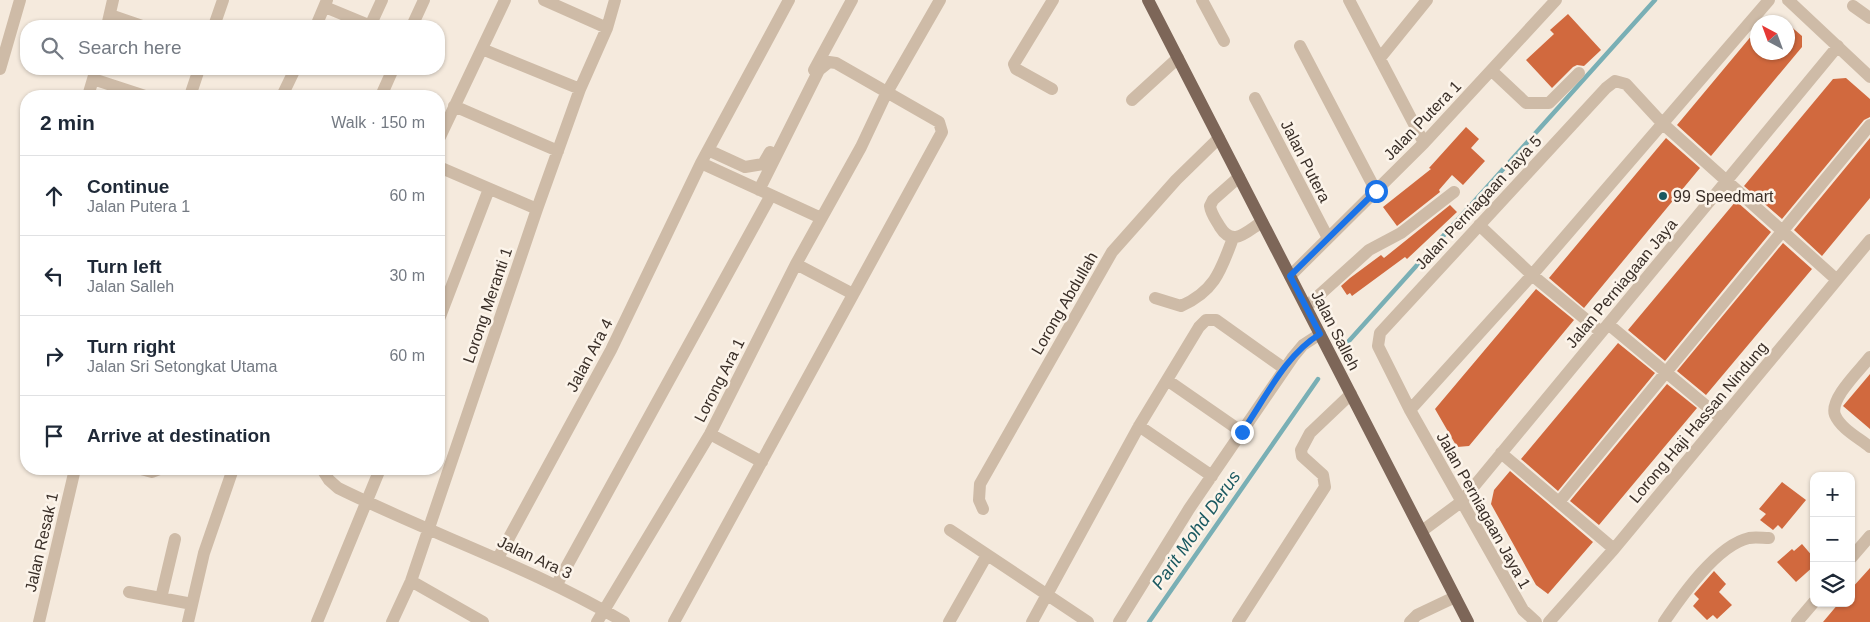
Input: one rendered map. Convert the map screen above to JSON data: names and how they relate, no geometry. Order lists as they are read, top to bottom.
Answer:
{
  "streets": {
    "main road": ["Jalan Salleh"],
    "street": [
      "Jalan Putera 1",
      "Jalan Putera",
      "Jalan Perniagaan Jaya 5",
      "Jalan Perniagaan Jaya",
      "Lorong Abdullah",
      "Lorong Meranti 1",
      "Jalan Ara 4",
      "Lorong Ara 1",
      "Lorong Haji Hassan Nindung",
      "Jalan Perniagaan Jaya 1",
      "Jalan Resak 1",
      "Jalan Ara 3"
    ]
  },
  "crossings": [
    ["Jalan Putera 1", "Jalan Putera"],
    ["Jalan Putera 1", "Jalan Salleh"],
    ["Jalan Perniagaan Jaya 5", "Jalan Perniagaan Jaya 1"],
    ["Jalan Perniagaan Jaya", "Jalan Salleh"],
    ["Jalan Perniagaan Jaya", "Jalan Perniagaan Jaya 1"],
    ["Lorong Abdullah", "Jalan Salleh"],
    ["Lorong Meranti 1", "Jalan Ara 3"],
    ["Jalan Ara 4", "Jalan Ara 3"],
    ["Lorong Ara 1", "Jalan Ara 3"]
  ],
  "water": ["Parit Mohd Derus"],
  "places": ["99 Speedmart"],
  "north": "top left",
  "page": {
    "search": "Search here",
    "heading": ["2 min", "Walk · 150 m"],
    "list": [
      ["Continue", "Jalan Putera 1", "60 m"],
      ["Turn left", "Jalan Salleh", "30 m"],
      ["Turn right", "Jalan Sri Setongkat Utama", "60 m"],
      "Arrive at destination"
    ],
    "map_buttons": ["+", "−"]
  }
}
